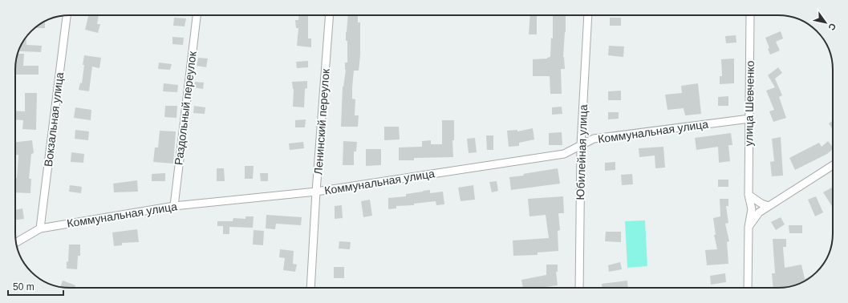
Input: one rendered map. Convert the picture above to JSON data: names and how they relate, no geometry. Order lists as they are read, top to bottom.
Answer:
{
  "streets": {
    "street": [
      "улица Шевченко",
      "Раздольный переулок",
      "Вокзальная улица",
      "Ленинский переулок",
      "Коммунальная улица",
      "Юбилейная улица"
    ]
  },
  "crossings": [
    ["улица Шевченко", "Коммунальная улица"],
    ["Раздольный переулок", "Коммунальная улица"],
    ["Вокзальная улица", "Коммунальная улица"],
    ["Ленинский переулок", "Коммунальная улица"],
    ["Коммунальная улица", "Юбилейная улица"]
  ],
  "scale_bar": "50 m",
  "north": "bottom right"
}
